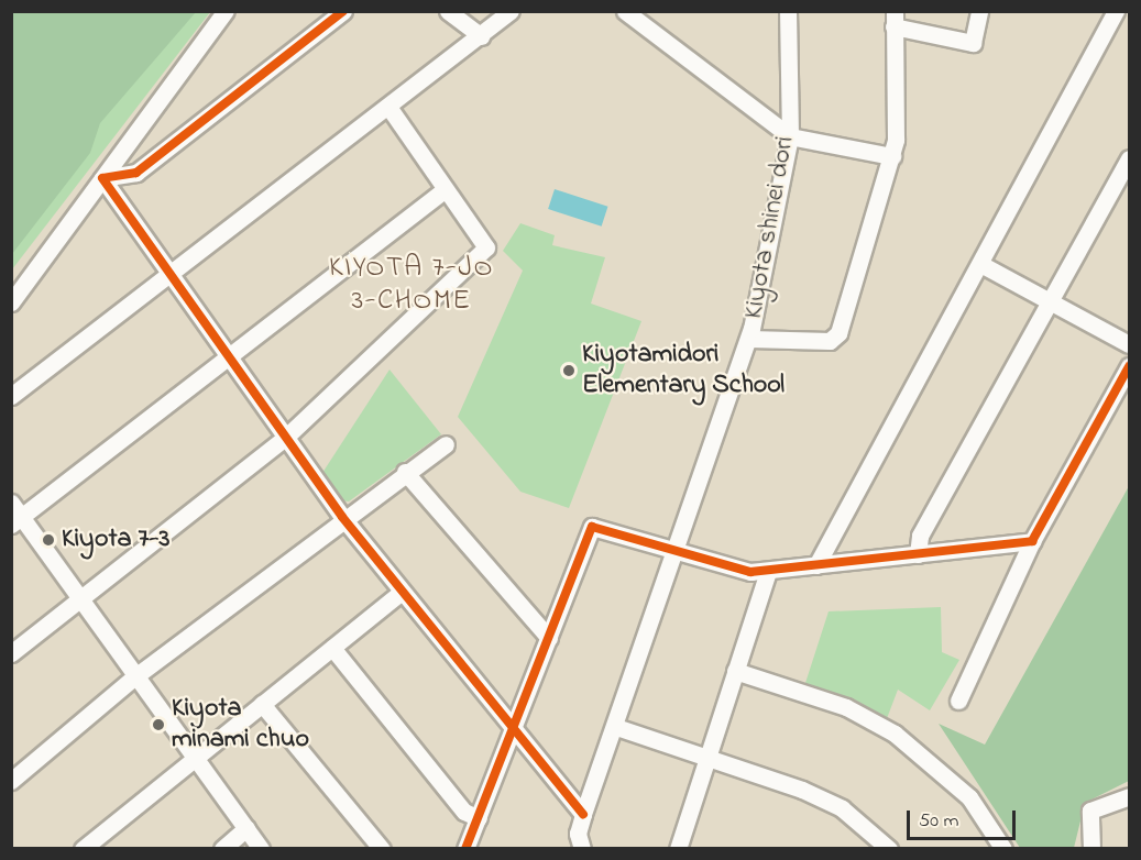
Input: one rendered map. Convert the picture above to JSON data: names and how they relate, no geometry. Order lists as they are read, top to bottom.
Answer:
{
  "streets": {
    "street": ["Kiyota shinei dori"]
  },
  "districts": ["KIYOTA 7-JO 3-CHOME"],
  "places": ["Kiyotamidori Elementary School", "Kiyota 7-3", "Kiyota minami chuo"],
  "scale_bar": "50 m"
}
